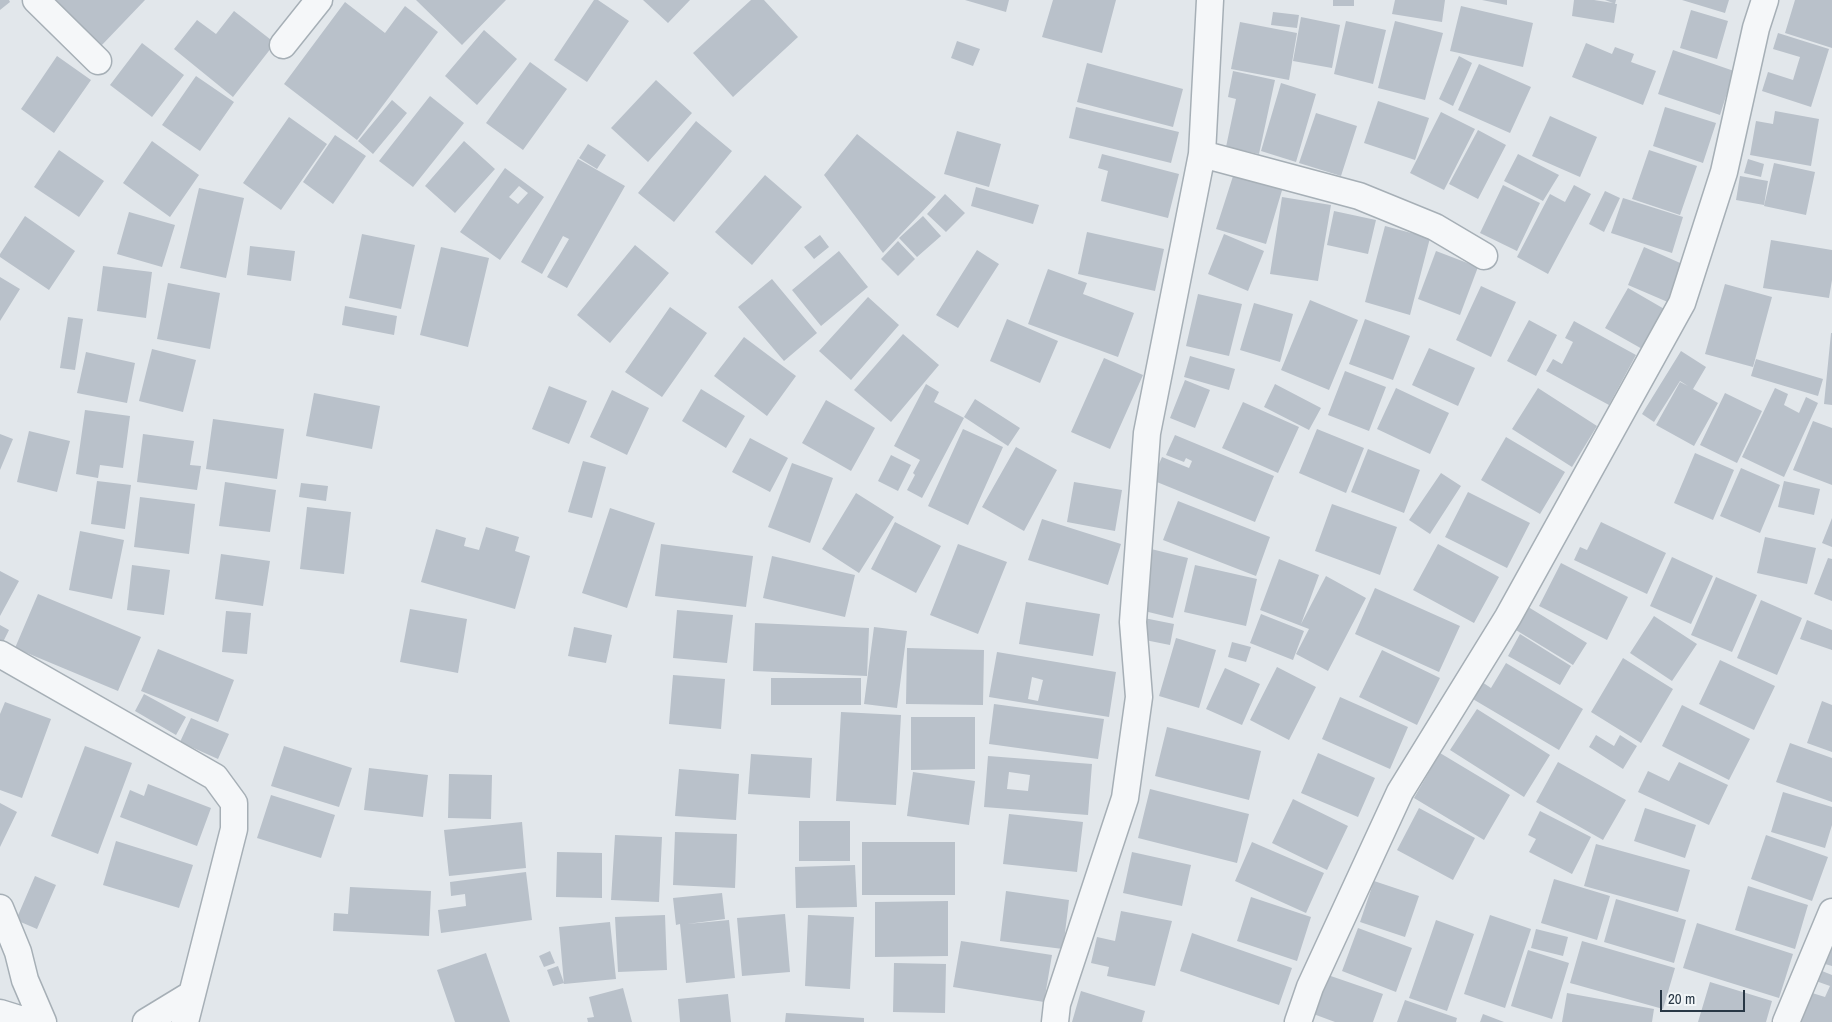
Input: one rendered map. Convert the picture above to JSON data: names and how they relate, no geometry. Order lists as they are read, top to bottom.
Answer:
{
  "scale_bar": "20 m"
}
